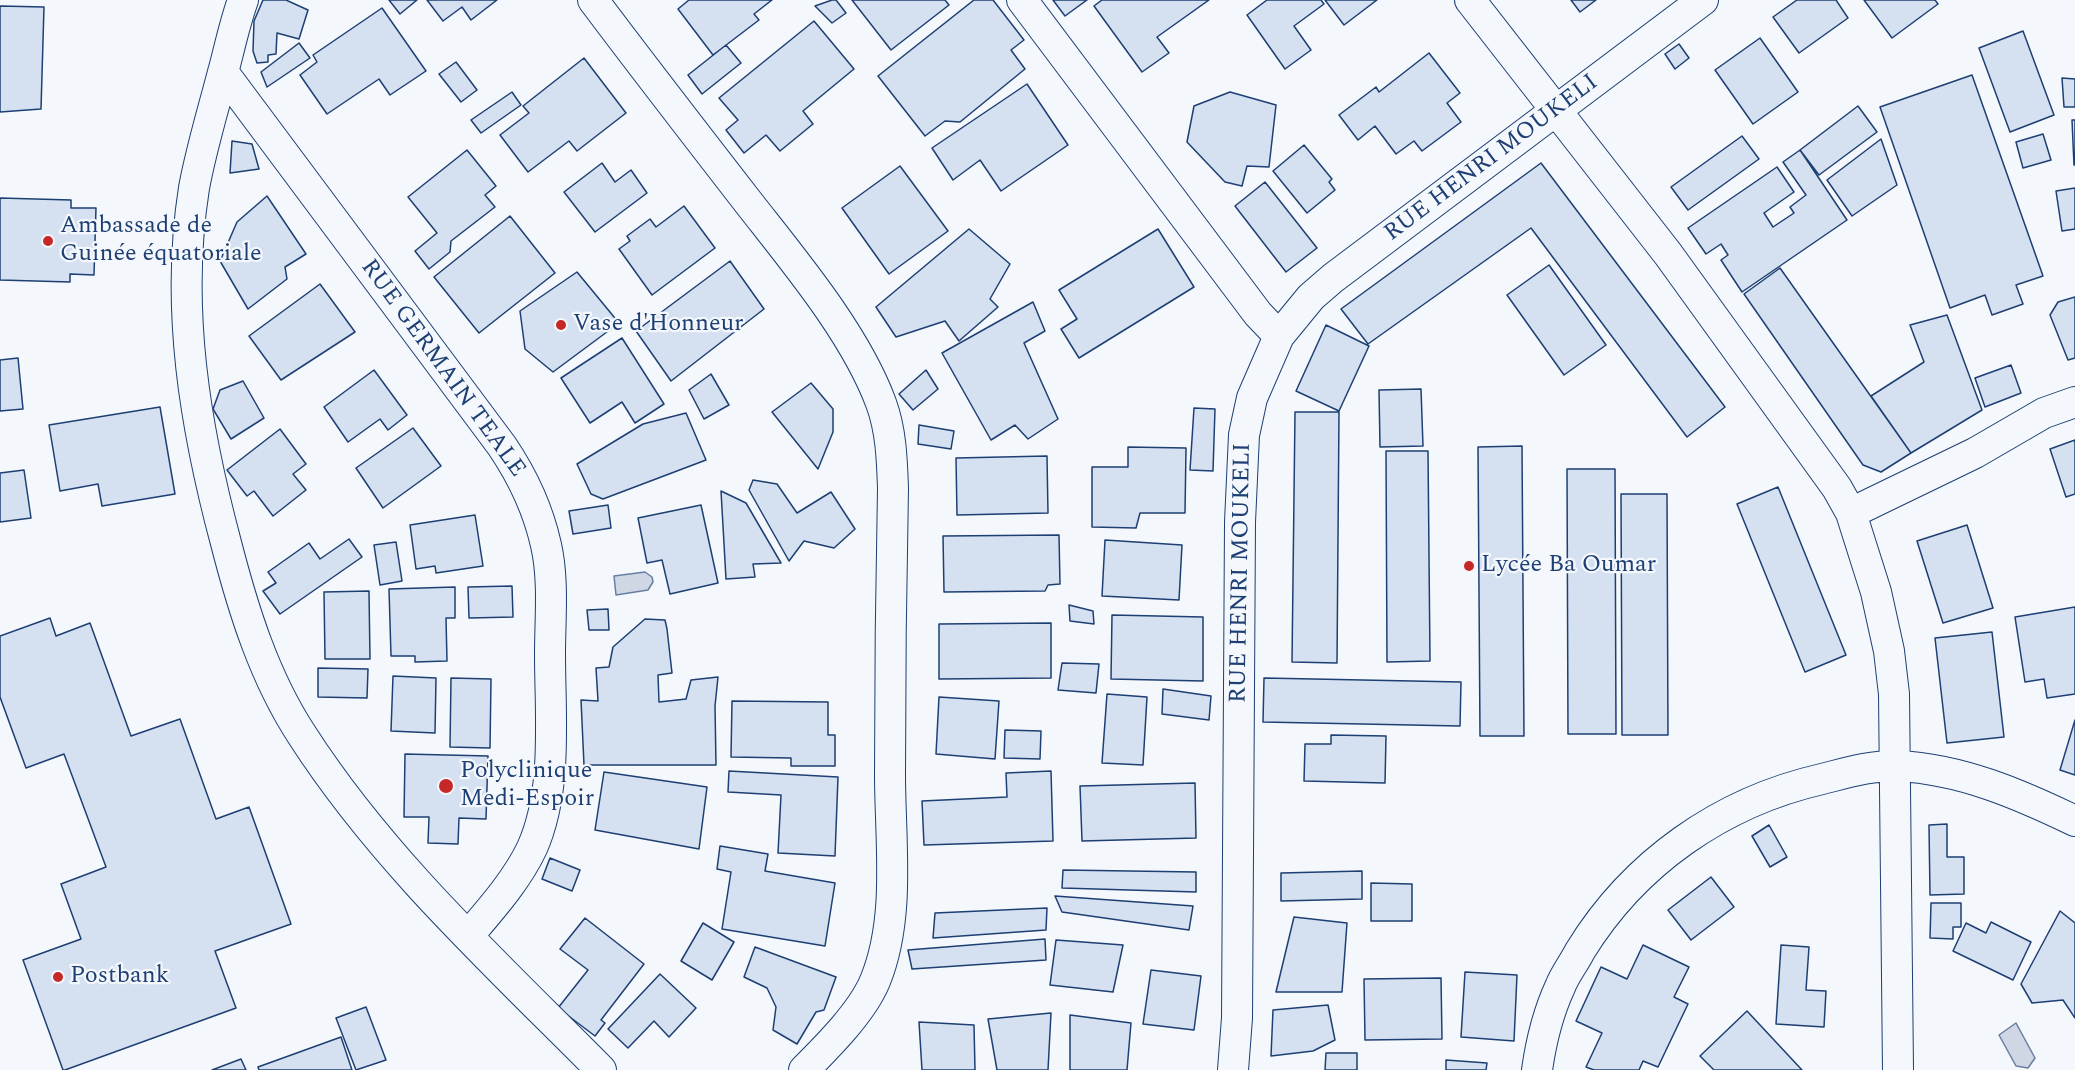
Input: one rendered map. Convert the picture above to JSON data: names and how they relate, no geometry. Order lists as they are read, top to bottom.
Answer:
{
  "streets": {
    "street": ["RUE HENRI MOUKELI", "RUE GERMAIN TEALE"]
  },
  "places": [
    "Ambassade de Guinée équatoriale",
    "Vase d'Honneur",
    "Lycée Ba Oumar",
    "Polyclinique Medi-Espoir",
    "Postbank"
  ]
}
